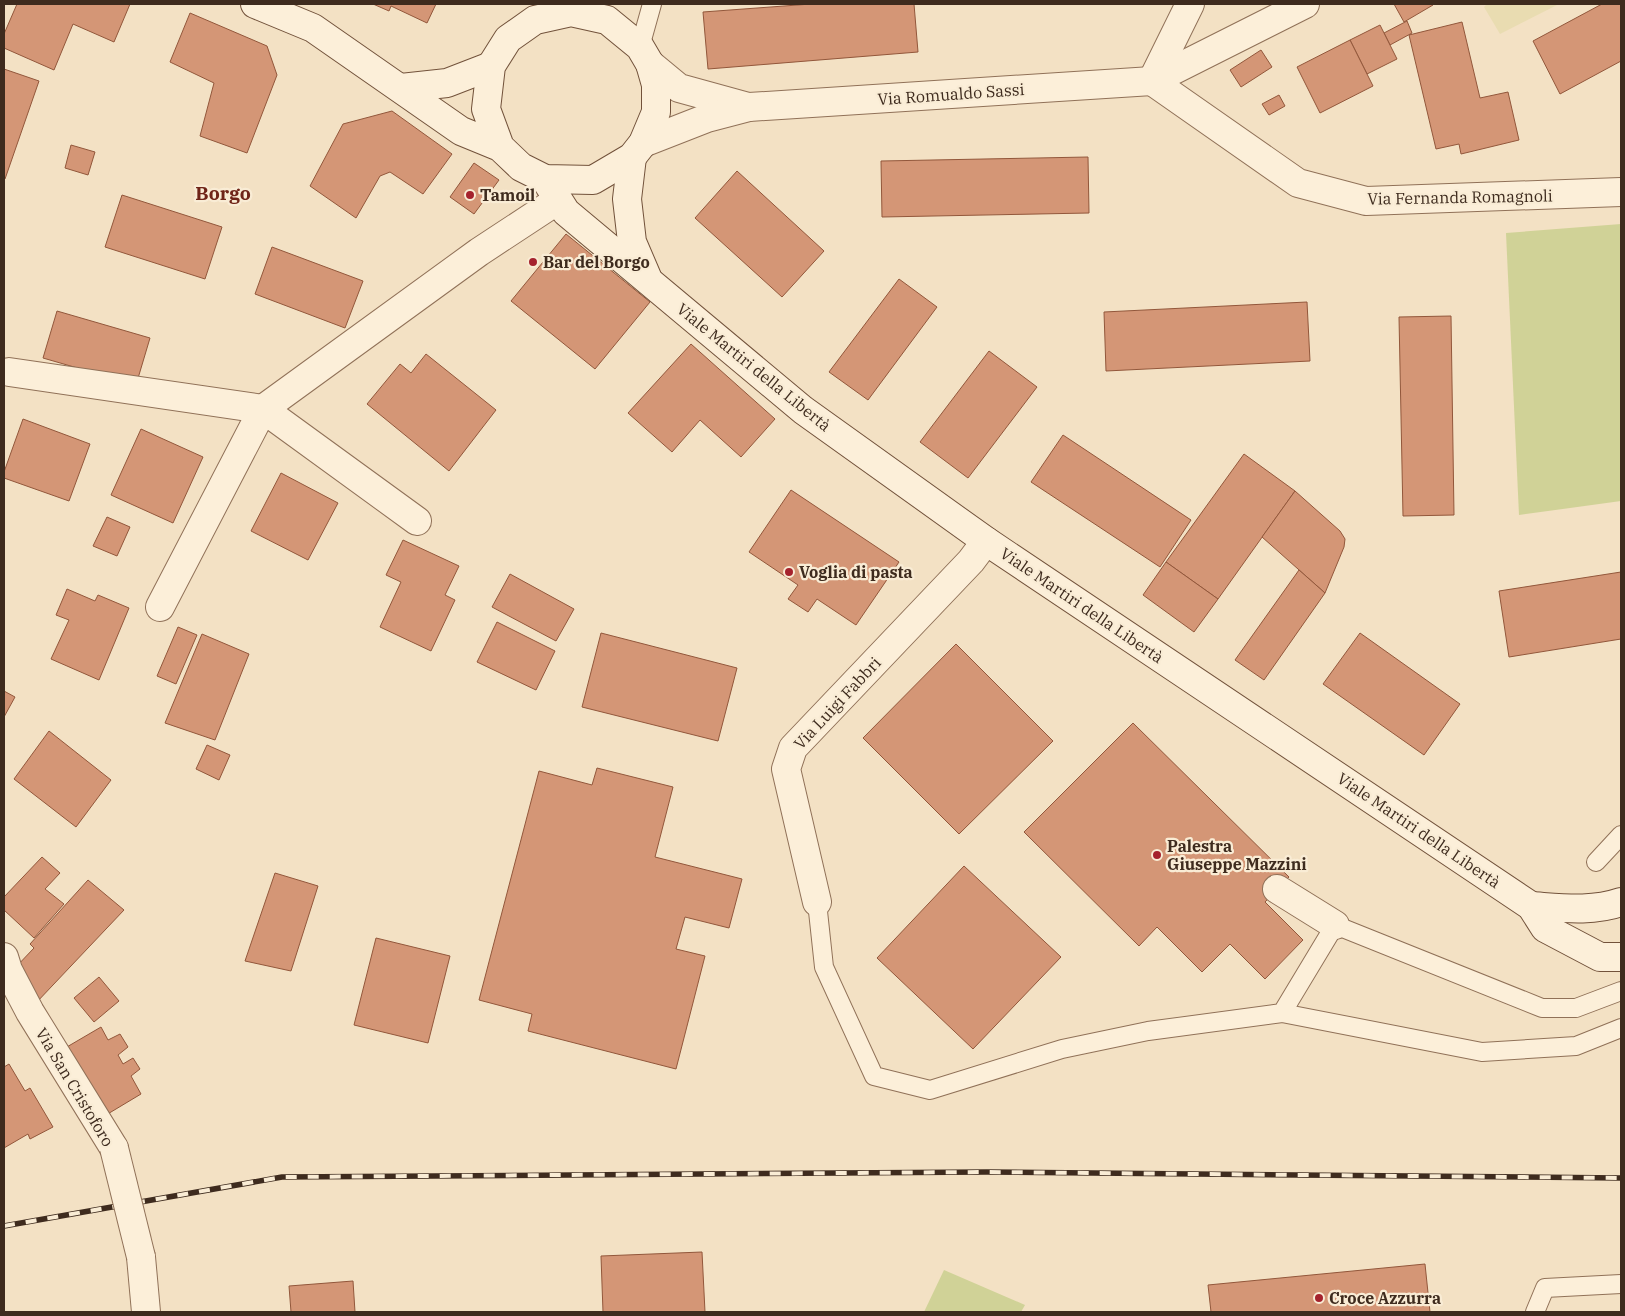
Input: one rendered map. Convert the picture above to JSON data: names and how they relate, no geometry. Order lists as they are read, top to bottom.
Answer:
{
  "streets": {
    "street": [
      "Via Romualdo Sassi",
      "Via Fernanda Romagnoli",
      "Viale Martiri della Libertà",
      "Via Luigi Fabbri",
      "Via San Cristoforo"
    ]
  },
  "crossings": [
    ["Via Romualdo Sassi", "Via Fernanda Romagnoli"],
    ["Via Romualdo Sassi", "Viale Martiri della Libertà"],
    ["Viale Martiri della Libertà", "Via Luigi Fabbri"]
  ],
  "districts": ["Borgo"],
  "places": [
    "Tamoil",
    "Bar del Borgo",
    "Voglia di pasta",
    "Palestra Giuseppe Mazzini",
    "Croce Azzurra"
  ]
}
